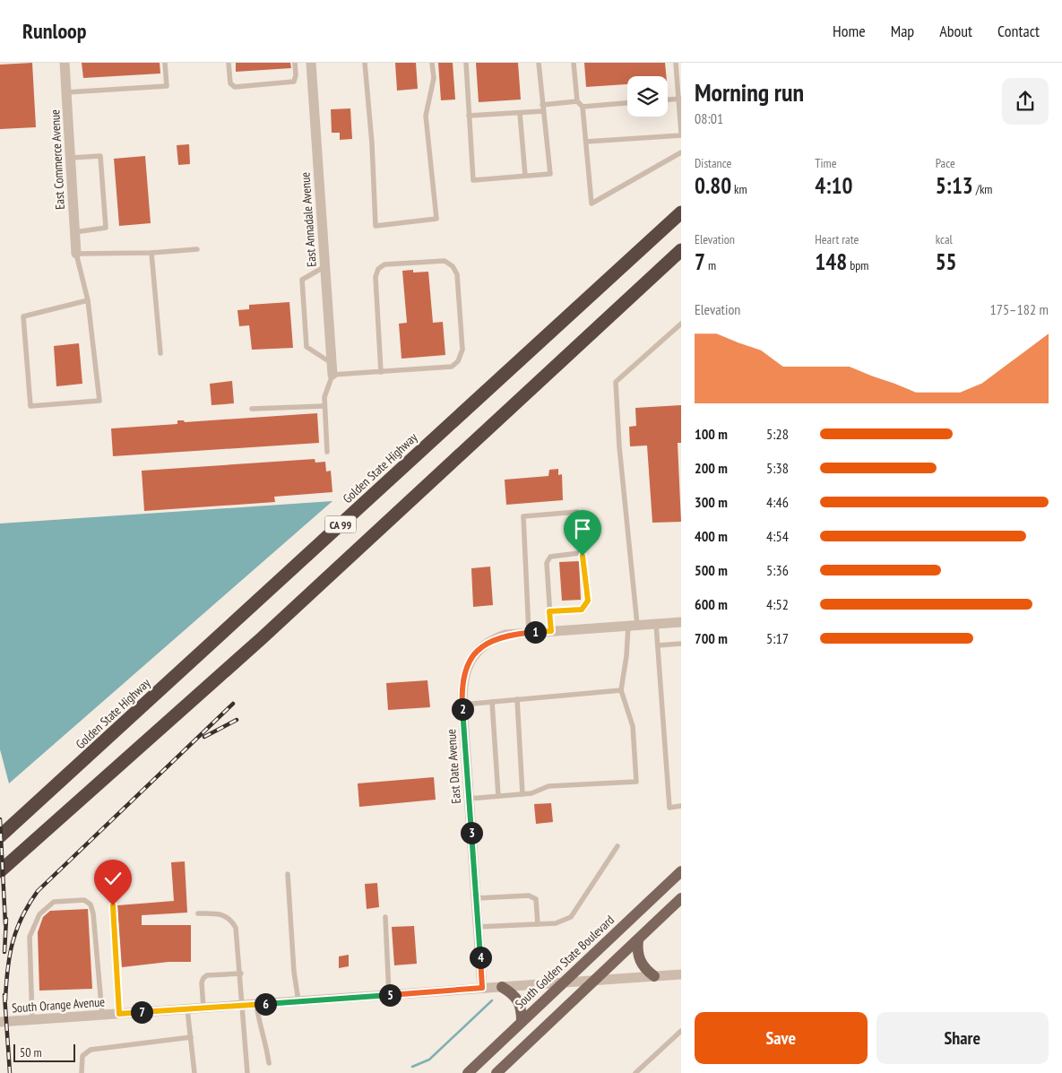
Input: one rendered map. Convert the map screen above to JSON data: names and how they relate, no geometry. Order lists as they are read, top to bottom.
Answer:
{
  "streets": {
    "highway": ["Golden State Highway", "CA 99"],
    "main road": ["South Golden State Boulevard"],
    "street": [
      "East Commerce Avenue",
      "East Annadale Avenue",
      "East Date Avenue",
      "South Orange Avenue"
    ]
  },
  "crossings": [
    ["East Date Avenue", "South Orange Avenue"],
    ["South Golden State Boulevard", "South Orange Avenue"]
  ],
  "scale_bar": "50 m",
  "page": {
    "header": "Runloop",
    "nav": [
      "Home",
      "Map",
      "About",
      "Contact"
    ],
    "heading": ["Morning run", "08:01"],
    "stats": [
      ["Distance", "0.80 km"],
      ["Time", "4:10"],
      ["Pace", "5:13 /km"],
      ["Elevation", "7 m"],
      ["Heart rate", "148 bpm"],
      ["kcal", "55"]
    ],
    "chart": ["Elevation", "175–182 m"],
    "list": [
      {
        "name": "100 m",
        "note": "5:28"
      },
      {
        "name": "200 m",
        "note": "5:38"
      },
      {
        "name": "300 m",
        "note": "4:46"
      },
      {
        "name": "400 m",
        "note": "4:54"
      },
      {
        "name": "500 m",
        "note": "5:36"
      },
      {
        "name": "600 m",
        "note": "4:52"
      },
      {
        "name": "700 m",
        "note": "5:17"
      }
    ],
    "pins": [
      "1",
      "2",
      "3",
      "4",
      "5",
      "6",
      "7"
    ],
    "buttons": ["Save", "Share"],
    "scale": "50 m"
  }
}
